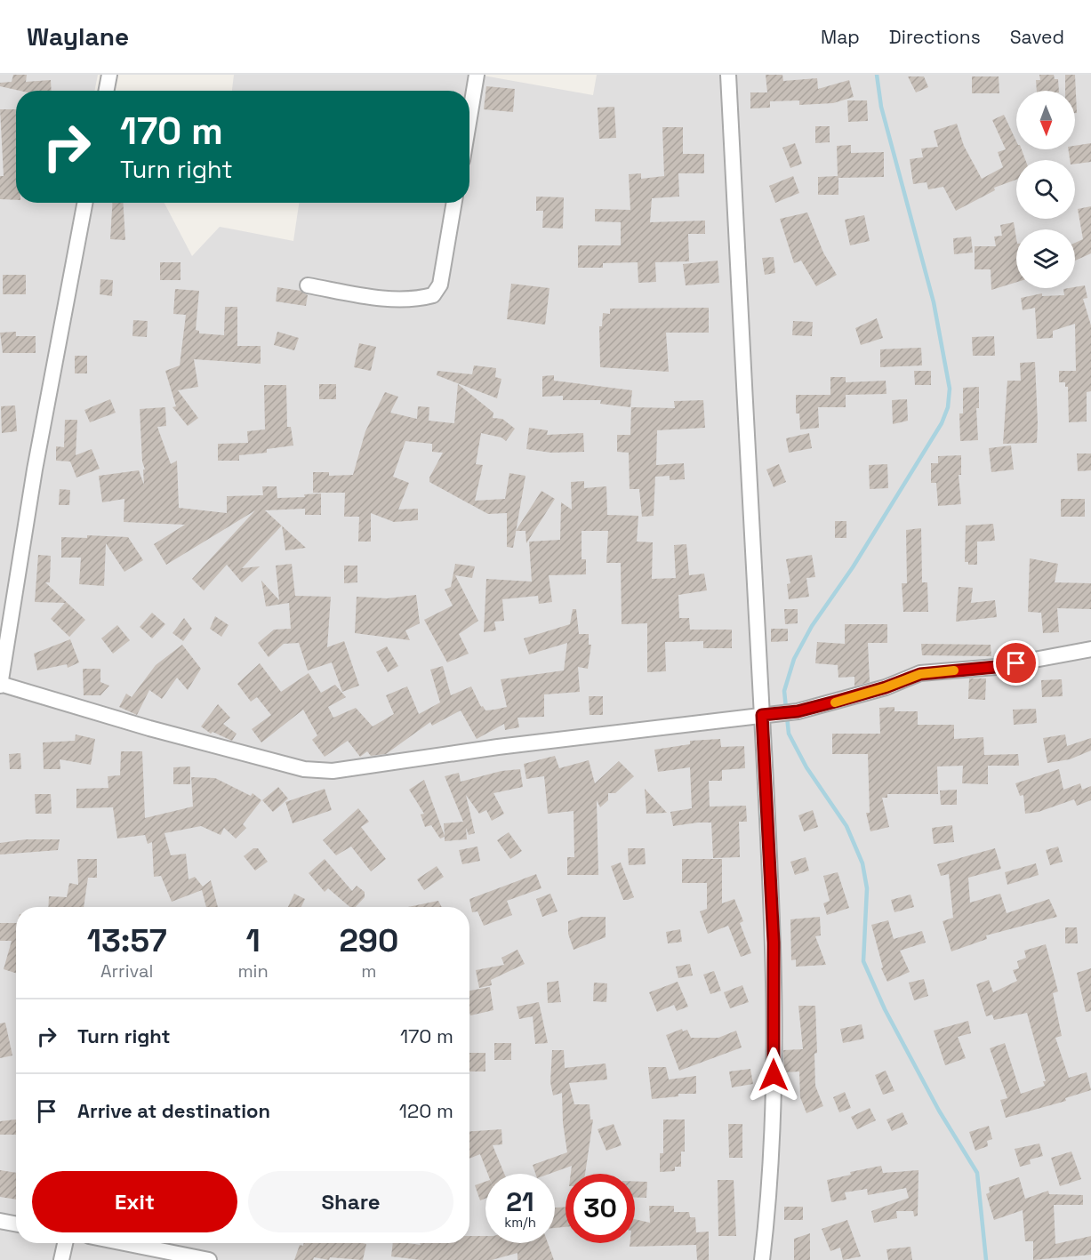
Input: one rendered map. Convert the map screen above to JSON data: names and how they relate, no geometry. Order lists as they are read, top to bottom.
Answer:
{
  "north": "bottom",
  "page": {
    "header": "Waylane",
    "nav": ["Map", "Directions", "Saved"],
    "turn": ["170 m", "Turn right"],
    "eta": [
      "13:57",
      "Arrival",
      "1",
      "min",
      "290",
      "m"
    ],
    "list": [
      {
        "name": "Turn right",
        "value": "170 m"
      },
      {
        "name": "Arrive at destination",
        "value": "120 m"
      }
    ],
    "buttons": ["Exit", "Share"],
    "speed": "21 km/h",
    "limit": "30"
  }
}
